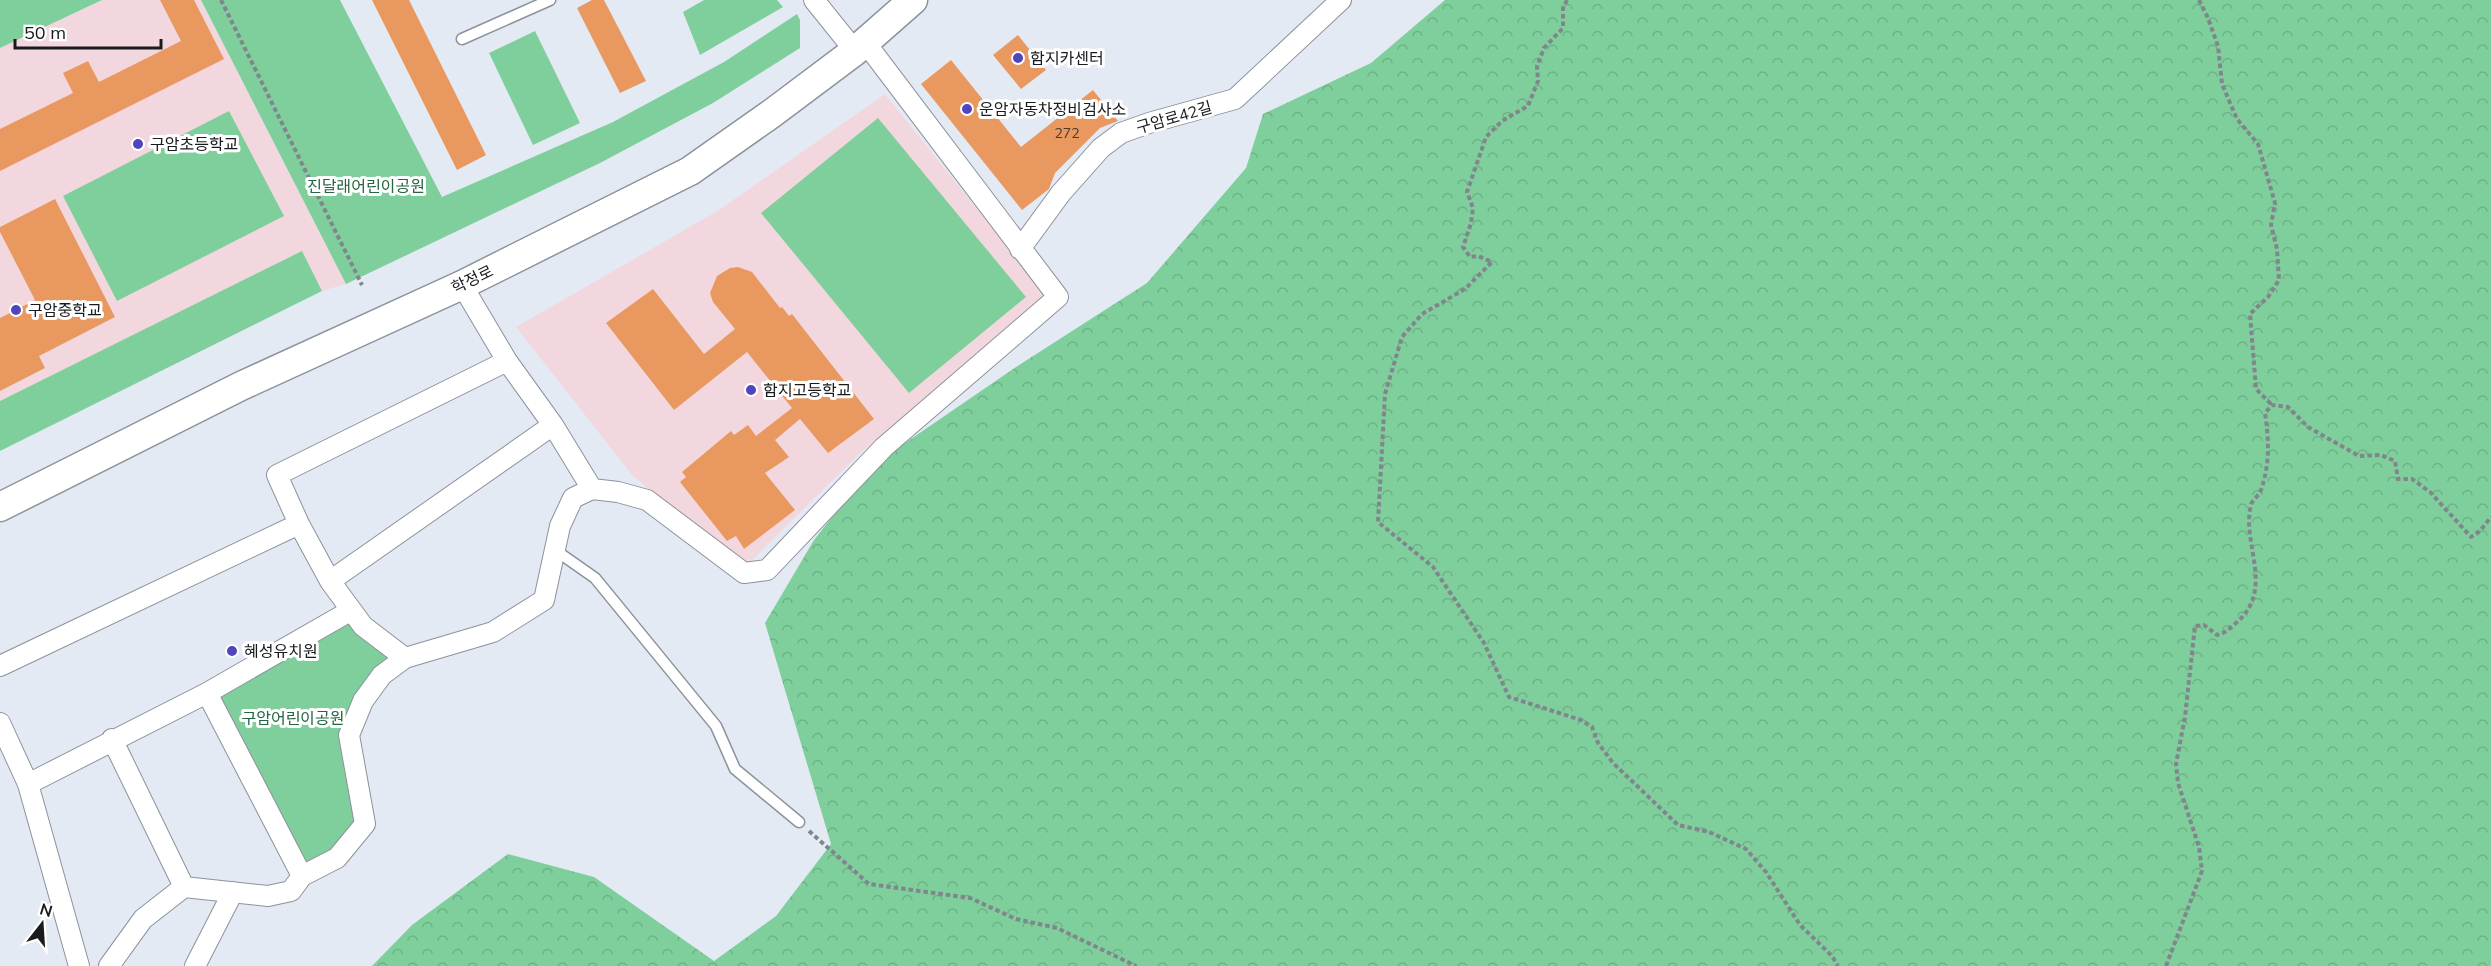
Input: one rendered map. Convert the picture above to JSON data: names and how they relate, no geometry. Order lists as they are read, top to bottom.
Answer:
{
  "streets": {
    "main road": ["학정로"],
    "street": ["구암로42길"]
  },
  "parks": ["진달래어린이공원", "구암어린이공원"],
  "places": [
    "함지카센터",
    "운암자동차정비검사소",
    "구암초등학교",
    "구암중학교",
    "함지고등학교",
    "혜성유치원"
  ],
  "house_numbers": ["272"],
  "scale_bar": "50 m",
  "north": "top"
}
